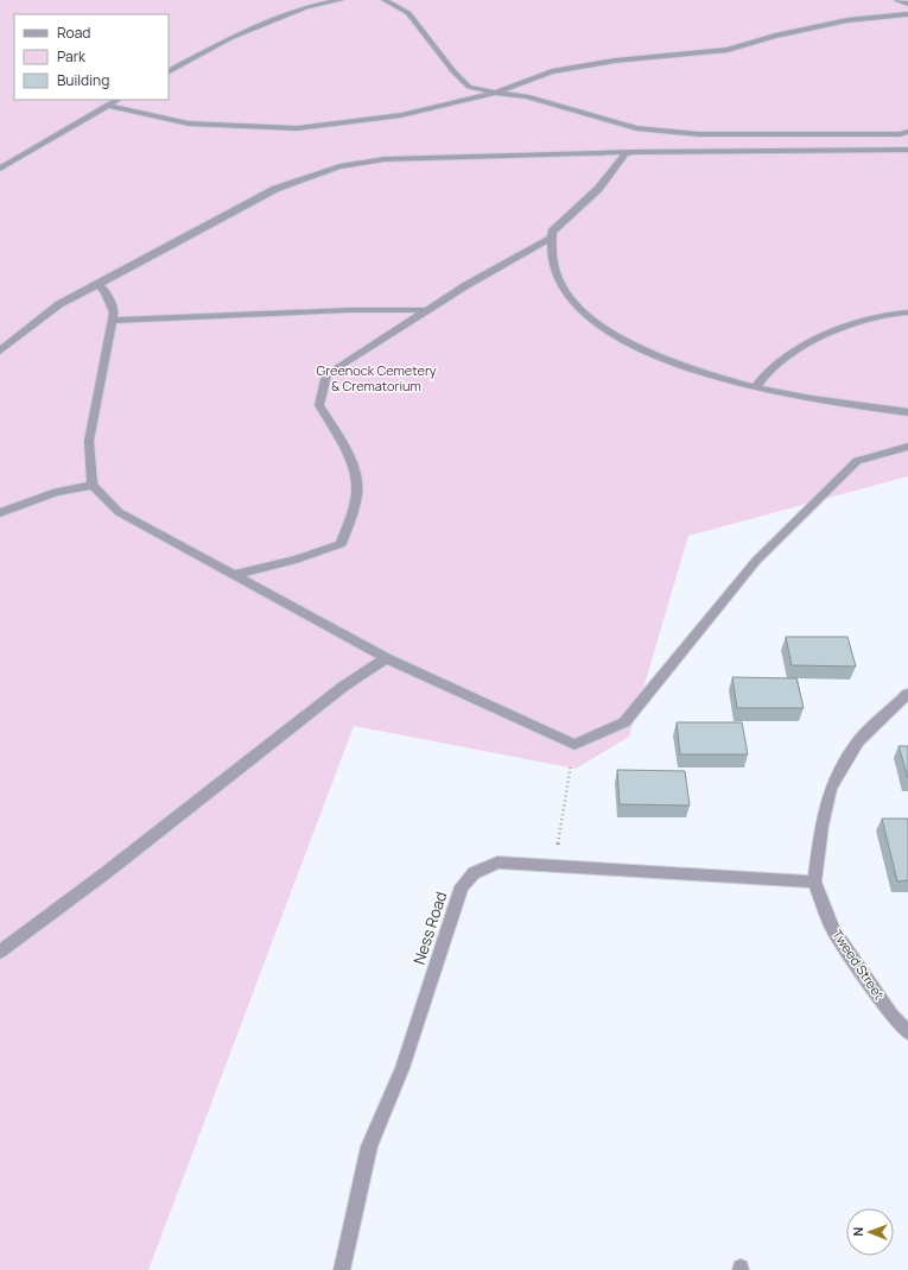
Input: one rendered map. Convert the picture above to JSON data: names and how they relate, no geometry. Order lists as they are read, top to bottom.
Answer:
{
  "streets": {
    "street": ["Ness Road", "Tweed Street"]
  },
  "crossings": [
    ["Ness Road", "Tweed Street"]
  ],
  "parks": ["Greenock Cemetery & Crematorium"],
  "legend": ["Road", "Park", "Building"],
  "north": "left"
}
